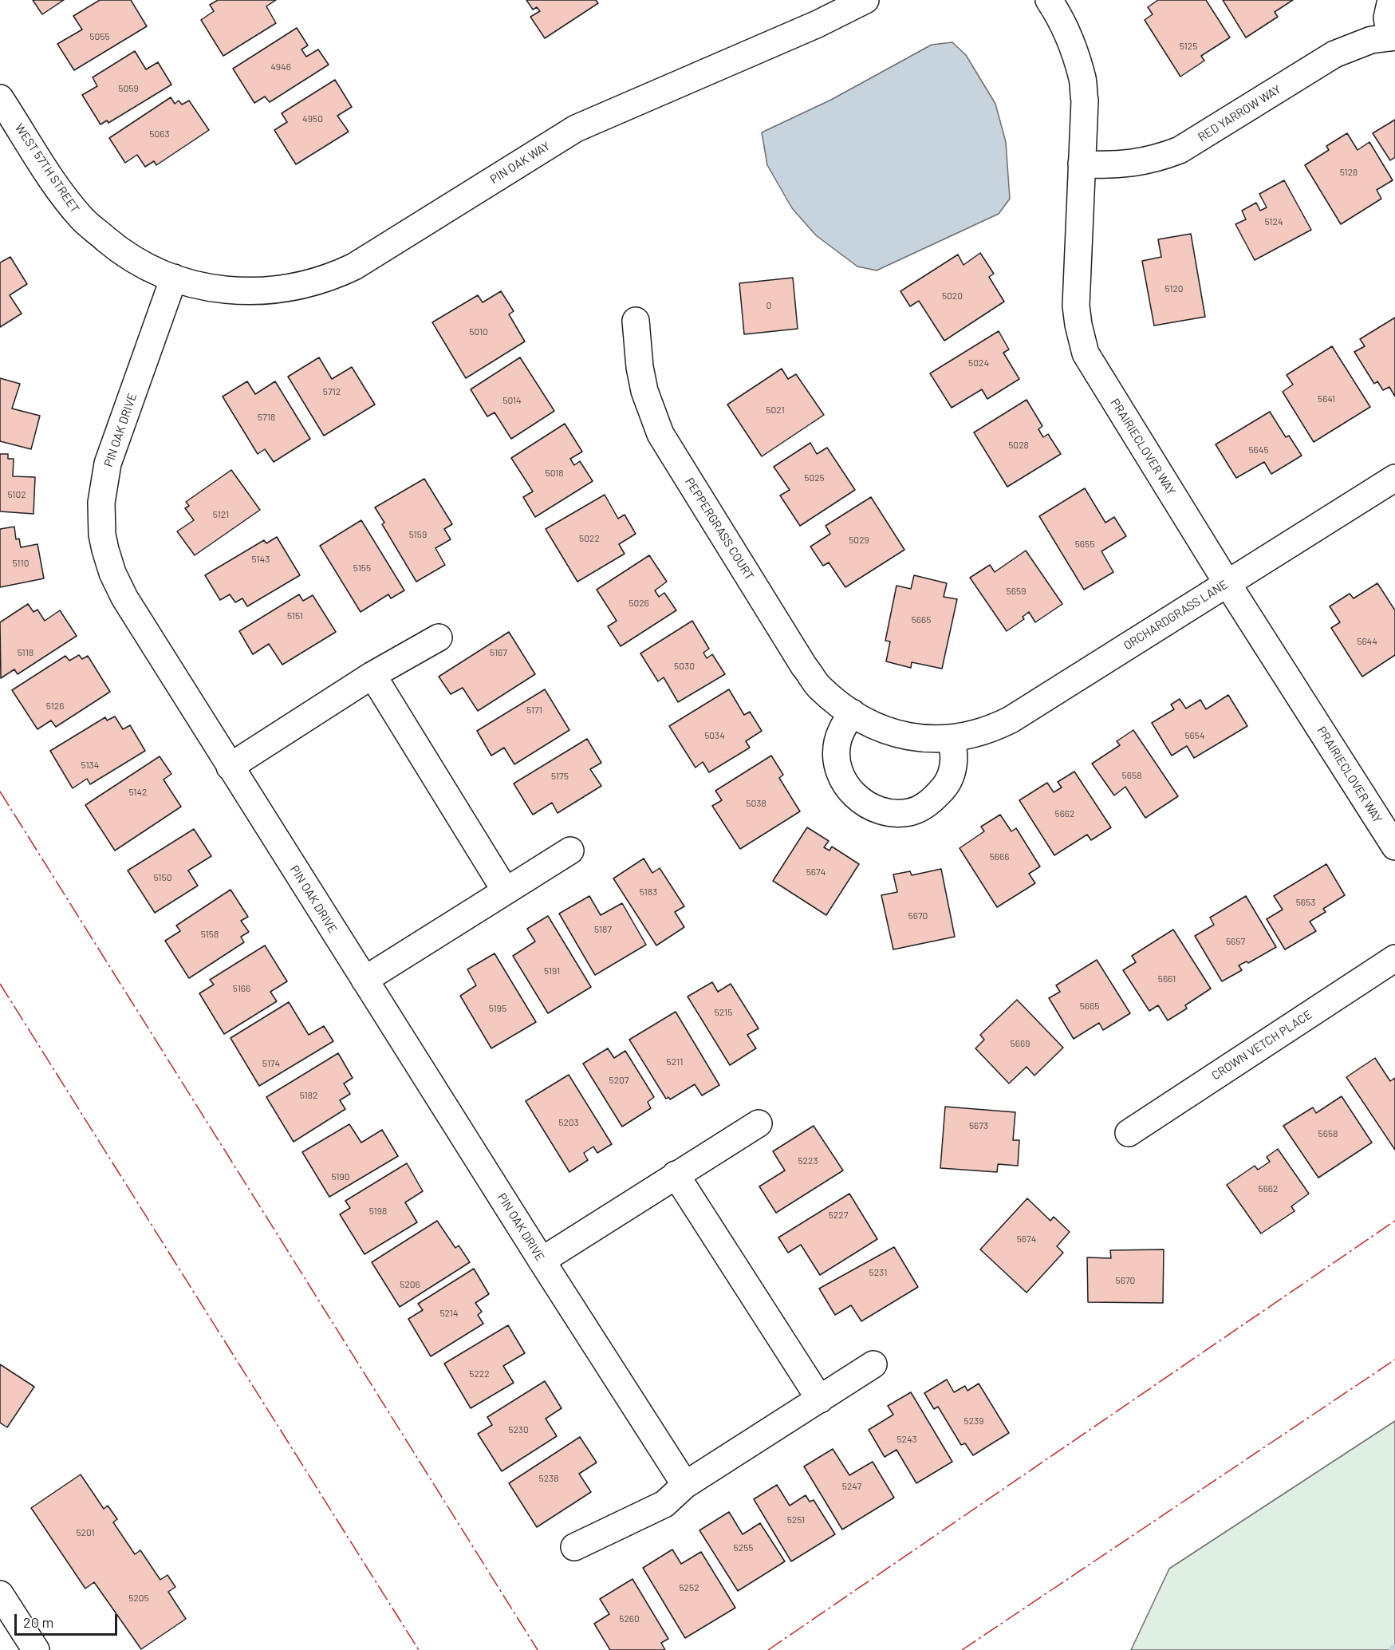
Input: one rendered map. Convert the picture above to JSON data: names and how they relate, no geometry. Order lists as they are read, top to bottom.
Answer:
{
  "streets": {
    "street": [
      "RED YARROW WAY",
      "PIN OAK WAY",
      "WEST 57TH STREET",
      "PIN OAK DRIVE",
      "PRAIRIECLOVER WAY",
      "PEPPERGRASS COURT",
      "ORCHARDGRASS LANE",
      "CROWN VETCH PLACE"
    ]
  },
  "crossings": [
    ["RED YARROW WAY", "PRAIRIECLOVER WAY"],
    ["PIN OAK WAY", "WEST 57TH STREET"],
    ["PIN OAK WAY", "PIN OAK DRIVE"],
    ["WEST 57TH STREET", "PIN OAK DRIVE"],
    ["PRAIRIECLOVER WAY", "ORCHARDGRASS LANE"],
    ["PEPPERGRASS COURT", "ORCHARDGRASS LANE"]
  ],
  "house_numbers": [
    "5055",
    "5125",
    "4946",
    "5059",
    "4950",
    "5063",
    "5128",
    "5124",
    "5120",
    "5020",
    "0",
    "5010",
    "5024",
    "5712",
    "5641",
    "5014",
    "5021",
    "5718",
    "5028",
    "5645",
    "5018",
    "5025",
    "5102",
    "5121",
    "5159",
    "5022",
    "5029",
    "5655",
    "5143",
    "5110",
    "5155",
    "5659",
    "5026",
    "5151",
    "5665",
    "5644",
    "5118",
    "5167",
    "5030",
    "5126",
    "5171",
    "5034",
    "5654",
    "5134",
    "5658",
    "5175",
    "5142",
    "5038",
    "5662",
    "5666",
    "5674",
    "5150",
    "5183",
    "5653",
    "5670",
    "5187",
    "5158",
    "5657",
    "5191",
    "5661",
    "5166",
    "5665",
    "5195",
    "5215",
    "5669",
    "5211",
    "5174",
    "5207",
    "5182",
    "5203",
    "5673",
    "5658",
    "5223",
    "5190",
    "5662",
    "5198",
    "5227",
    "5674",
    "5231",
    "5670",
    "5206",
    "5214",
    "5222",
    "5239",
    "5230",
    "5243",
    "5238",
    "5247",
    "5251",
    "5201",
    "5255",
    "5252",
    "5205",
    "5260"
  ],
  "scale_bar": "20 m"
}
